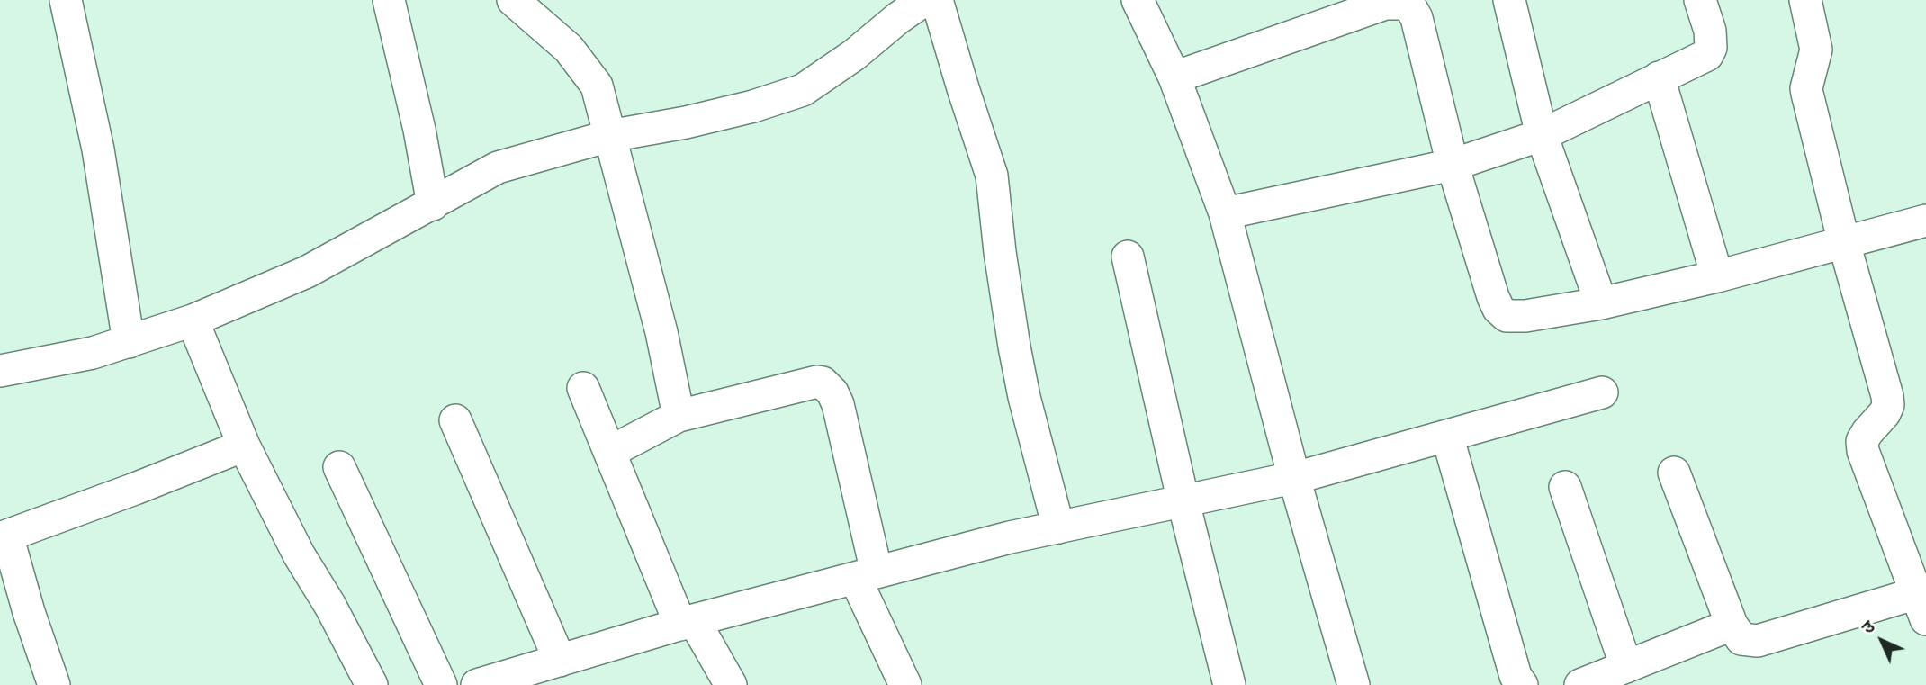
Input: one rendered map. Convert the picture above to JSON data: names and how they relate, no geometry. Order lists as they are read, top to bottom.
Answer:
{
  "north": "top left"
}
